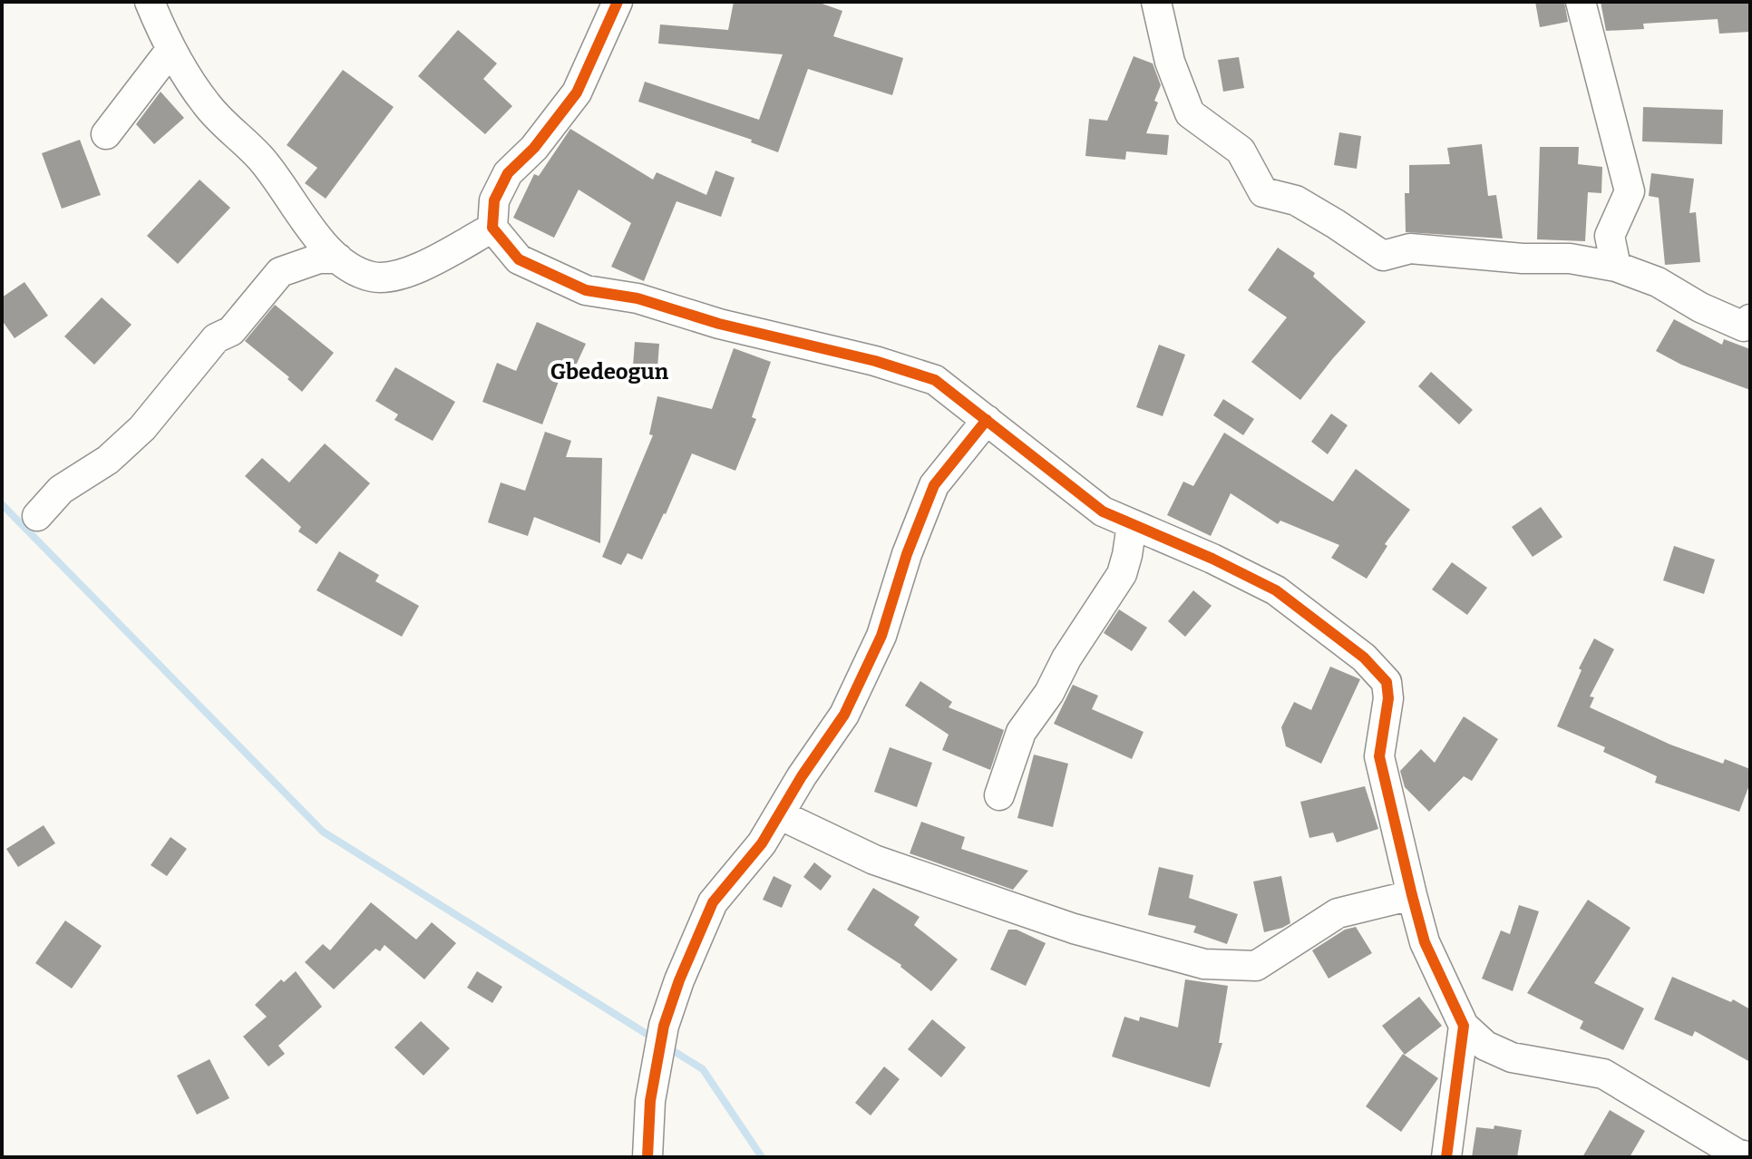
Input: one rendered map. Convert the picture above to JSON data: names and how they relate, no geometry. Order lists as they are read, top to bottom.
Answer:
{
  "districts": ["Gbedeogun"]
}
